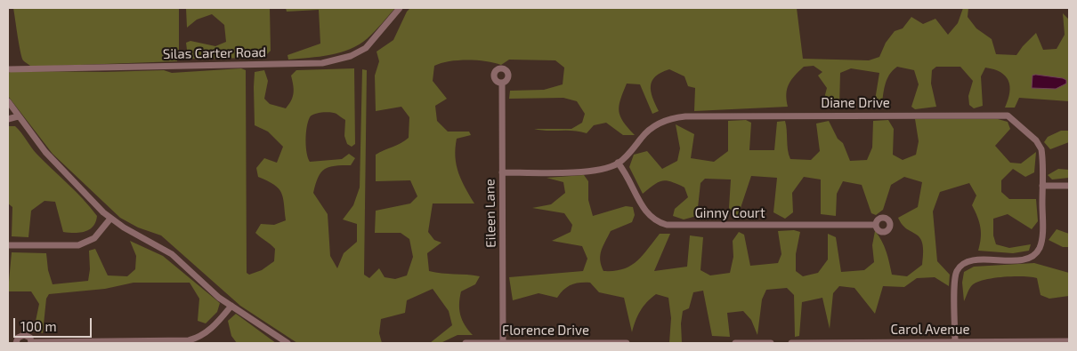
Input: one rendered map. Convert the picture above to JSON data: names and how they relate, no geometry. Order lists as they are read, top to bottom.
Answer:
{
  "streets": {
    "street": [
      "Silas Carter Road",
      "Diane Drive",
      "Eileen Lane",
      "Ginny Court",
      "Carol Avenue",
      "Florence Drive"
    ]
  },
  "crossings": [
    ["Diane Drive", "Eileen Lane"],
    ["Diane Drive", "Ginny Court"],
    ["Diane Drive", "Carol Avenue"],
    ["Eileen Lane", "Florence Drive"]
  ],
  "scale_bar": "100 m"
}
